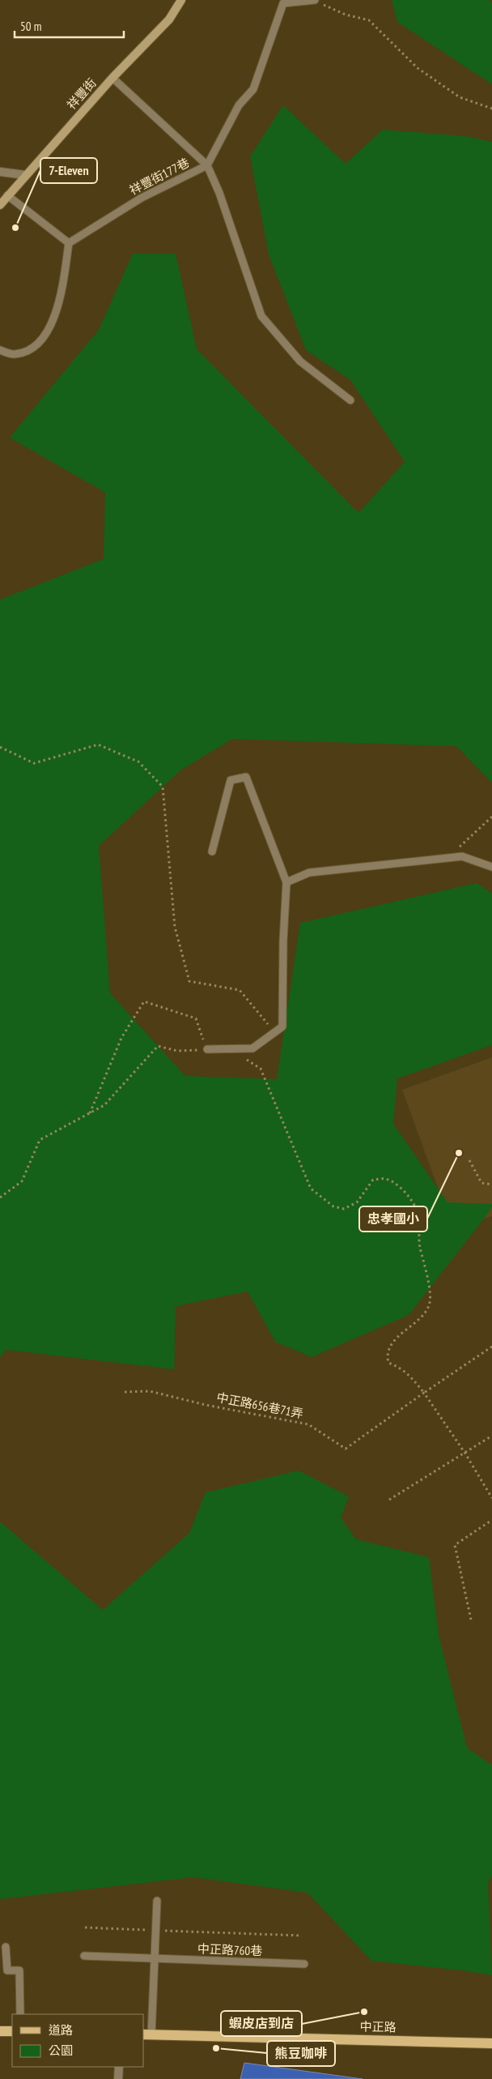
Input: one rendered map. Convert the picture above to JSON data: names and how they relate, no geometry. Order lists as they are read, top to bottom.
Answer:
{
  "streets": {
    "main road": ["中正路"],
    "street": ["祥豐街"],
    "lane": ["祥豐街177巷", "中正路760巷"],
    "path": ["中正路656巷71弄"]
  },
  "places": [
    "7-Eleven",
    "忠孝國小",
    "蝦皮店到店",
    "熊豆咖啡"
  ],
  "legend": ["道路", "公園"],
  "scale_bar": "50 m"
}
